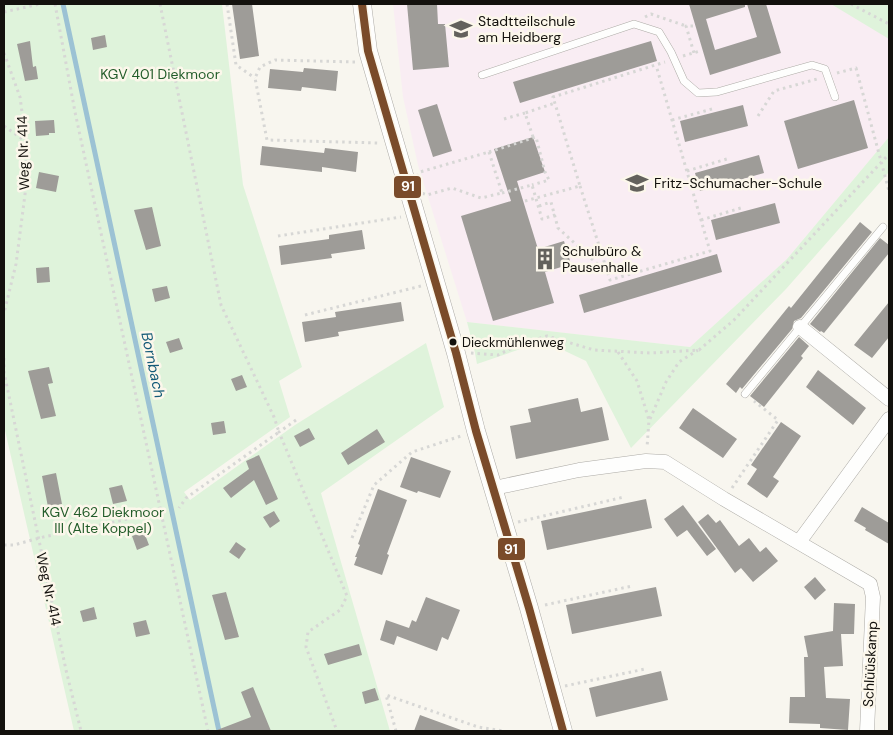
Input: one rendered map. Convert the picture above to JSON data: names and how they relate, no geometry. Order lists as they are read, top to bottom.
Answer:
{
  "streets": {
    "street": ["Schlüüskamp"],
    "path": ["Weg Nr. 414"]
  },
  "water": ["Bornbach"],
  "parks": ["KGV 401 Diekmoor", "KGV 462 Diekmoor III (Alte Koppel)"],
  "places": {
    "school or university": ["Stadtteilschule am Heidberg", "Fritz-Schumacher-Schule"],
    "building": ["Schulbüro & Pausenhalle"],
    "other": ["Dieckmühlenweg"]
  },
  "lines": ["transit line 91"]
}
